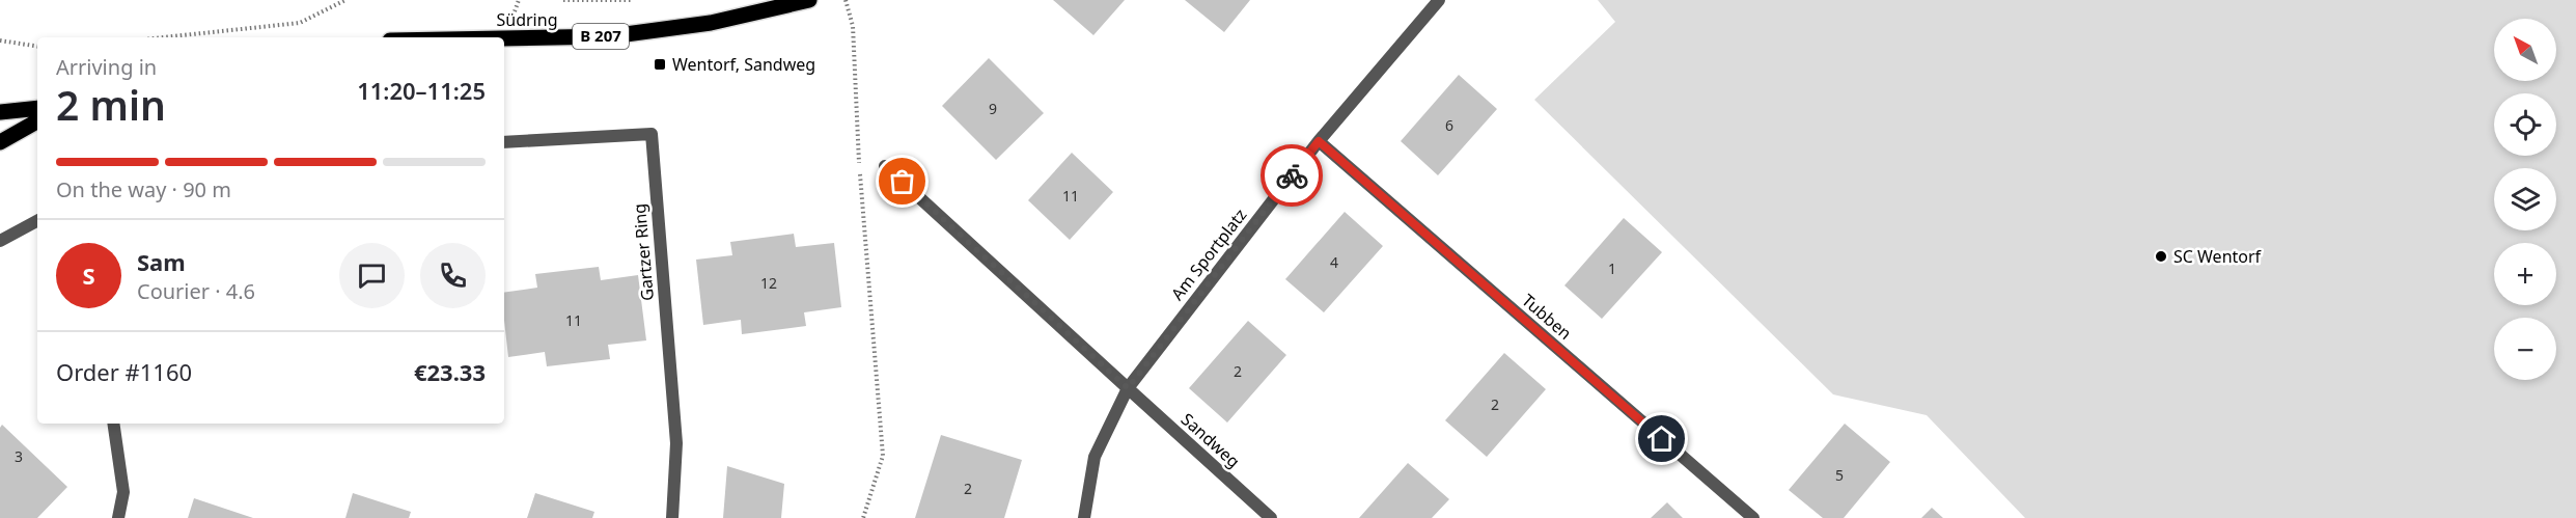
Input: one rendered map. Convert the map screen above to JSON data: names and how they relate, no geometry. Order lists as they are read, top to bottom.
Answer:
{
  "streets": {
    "main road": ["Südring", "B 207"],
    "street": [
      "Gartzer Ring",
      "Am Sportplatz",
      "Tubben",
      "Sandweg"
    ]
  },
  "crossings": [
    ["Am Sportplatz", "Tubben"],
    ["Am Sportplatz", "Sandweg"]
  ],
  "places": {
    "transit": ["Wentorf, Sandweg"],
    "other": ["SC Wentorf"]
  },
  "house_numbers": [
    "9",
    "6",
    "11",
    "4",
    "1",
    "12",
    "11",
    "2",
    "2",
    "3",
    "5",
    "2"
  ],
  "north": "top left",
  "page": {
    "map_buttons": ["+", "−"],
    "heading": ["2 min", "Arriving in", "11:20–11:25"],
    "panel": [
      "Sam",
      "Courier · 4.6",
      "Order #1160",
      "€23.33"
    ],
    "bar": "On the way · 90 m",
    "round": "S"
  }
}
